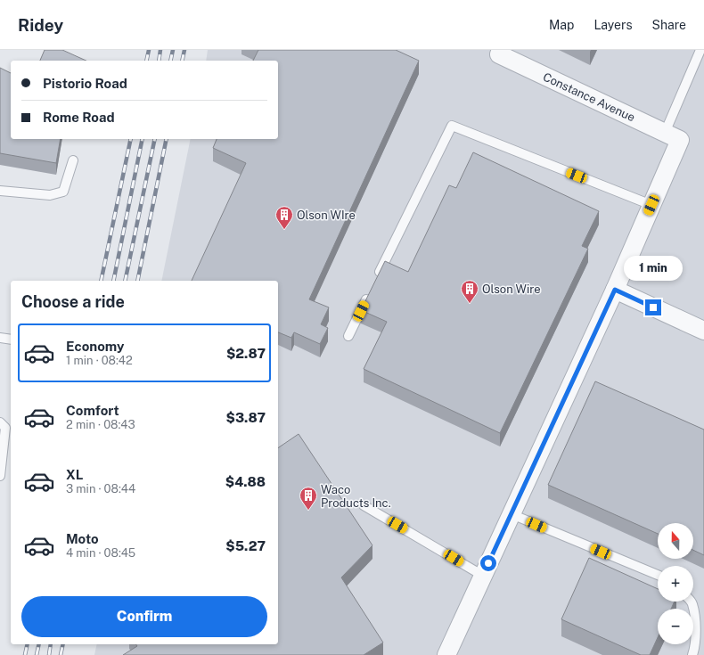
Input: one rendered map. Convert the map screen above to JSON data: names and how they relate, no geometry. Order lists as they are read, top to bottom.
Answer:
{
  "streets": {
    "street": ["Constance Avenue"]
  },
  "places": {
    "building": ["Olson WIre", "Olson Wire", "Waco Products Inc."]
  },
  "north": "top",
  "page": {
    "header": "Ridey",
    "nav": ["Map", "Layers", "Share"],
    "banner": ["Pistorio Road", "Rome Road"],
    "bubble": "1 min",
    "heading": "Choose a ride",
    "list": [
      {
        "name": "Economy",
        "note": "1 min · 08:42",
        "value": "$2.87"
      },
      {
        "name": "Comfort",
        "note": "2 min · 08:43",
        "value": "$3.87"
      },
      {
        "name": "XL",
        "note": "3 min · 08:44",
        "value": "$4.88"
      },
      {
        "name": "Moto",
        "note": "4 min · 08:45",
        "value": "$5.27"
      }
    ],
    "map_buttons": ["+", "−"],
    "buttons": "Confirm"
  }
}
